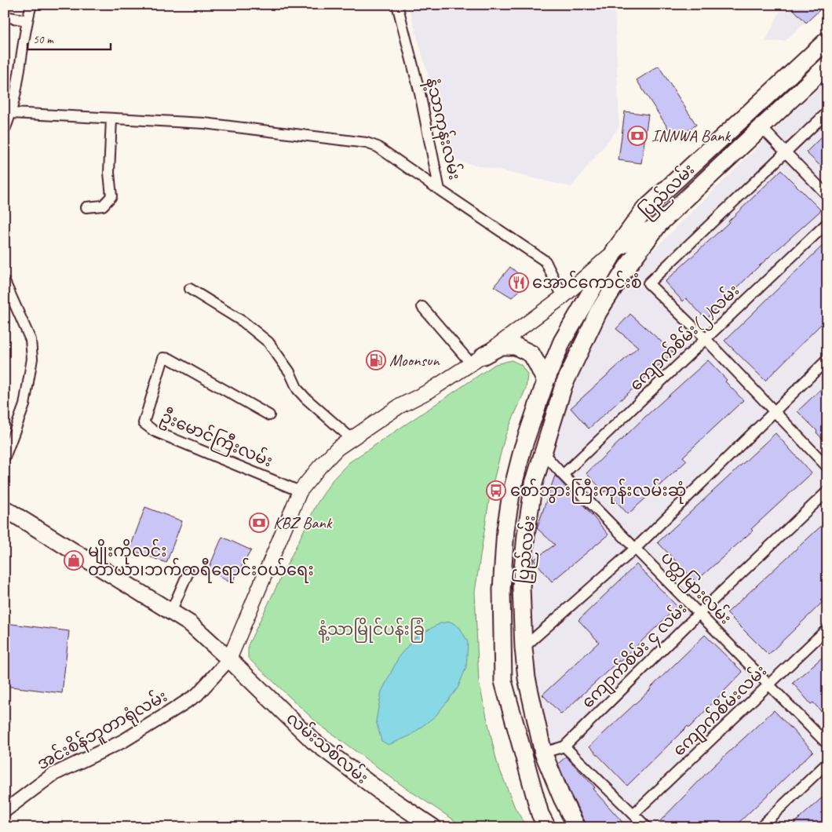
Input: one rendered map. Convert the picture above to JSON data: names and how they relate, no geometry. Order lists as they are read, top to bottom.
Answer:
{
  "streets": {
    "highway": ["ပြည်လမ်း"],
    "main road": ["လမ်းသစ်လမ်း"],
    "street": [
      "နံ့သာကုန်းလမ်း",
      "ကျောက်စိမ်း(၂)လမ်း",
      "ဦးမောင်ကြီးလမ်း",
      "ပတ္တမြားလမ်း",
      "ကျောက်စိမ်း ၄ လမ်း",
      "ကျောက်စိမ်းလမ်း",
      "အင်းစိန်ဘူတာရုံလမ်း"
    ]
  },
  "crossings": [
    ["ပြည်လမ်း", "ပတ္တမြားလမ်း"],
    ["ပြည်လမ်း", "ကျောက်စိမ်း ၄ လမ်း"],
    ["ကျောက်စိမ်း(၂)လမ်း", "ပတ္တမြားလမ်း"],
    ["ပတ္တမြားလမ်း", "ကျောက်စိမ်း ၄ လမ်း"],
    ["ပတ္တမြားလမ်း", "ကျောက်စိမ်းလမ်း"],
    ["အင်းစိန်ဘူတာရုံလမ်း", "လမ်းသစ်လမ်း"]
  ],
  "parks": ["နံ့သာမြိုင်ပန်းခြံ"],
  "places": {
    "bank": ["INNWA Bank", "KBZ Bank"],
    "restaurant": ["အောင်ကောင်းစံ"],
    "fuel station": ["Moonsun"],
    "bus stop": ["စော်ဘွားကြီးကုန်းလမ်းဆုံ"],
    "shop": ["မျိုးကိုလင်း တာယာ၊ဘက်ထရီရောင်းဝယ်ရေး"]
  },
  "scale_bar": "50 m"
}
